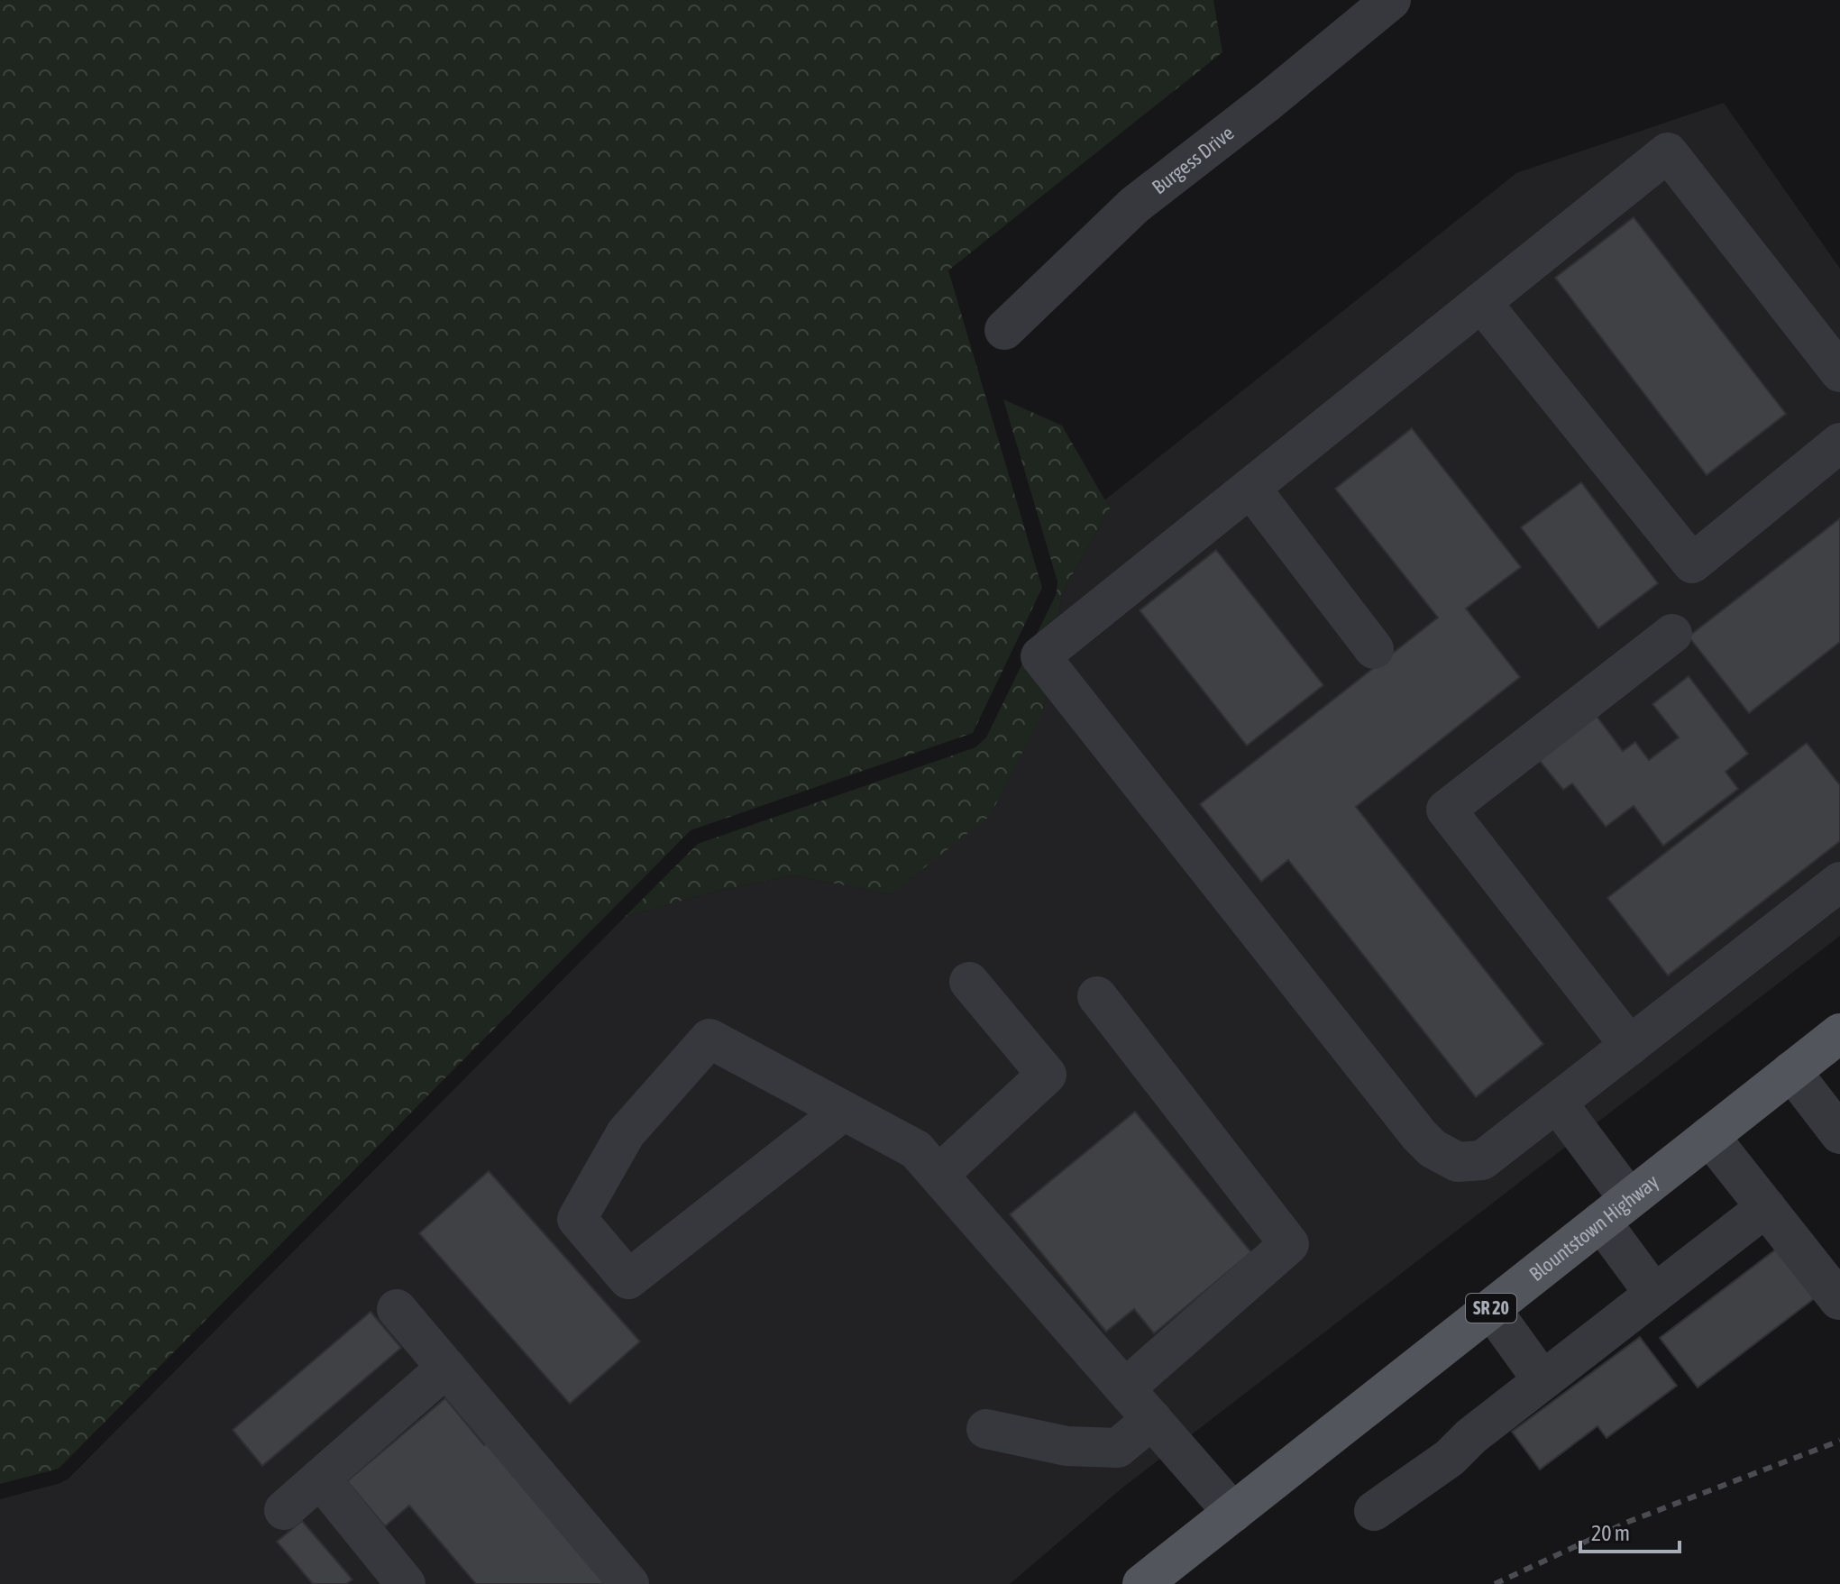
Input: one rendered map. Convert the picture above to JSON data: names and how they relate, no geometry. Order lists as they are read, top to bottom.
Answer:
{
  "streets": {
    "main road": ["Blountstown Highway", "SR 20"],
    "street": ["Burgess Drive"]
  },
  "scale_bar": "20 m"
}
